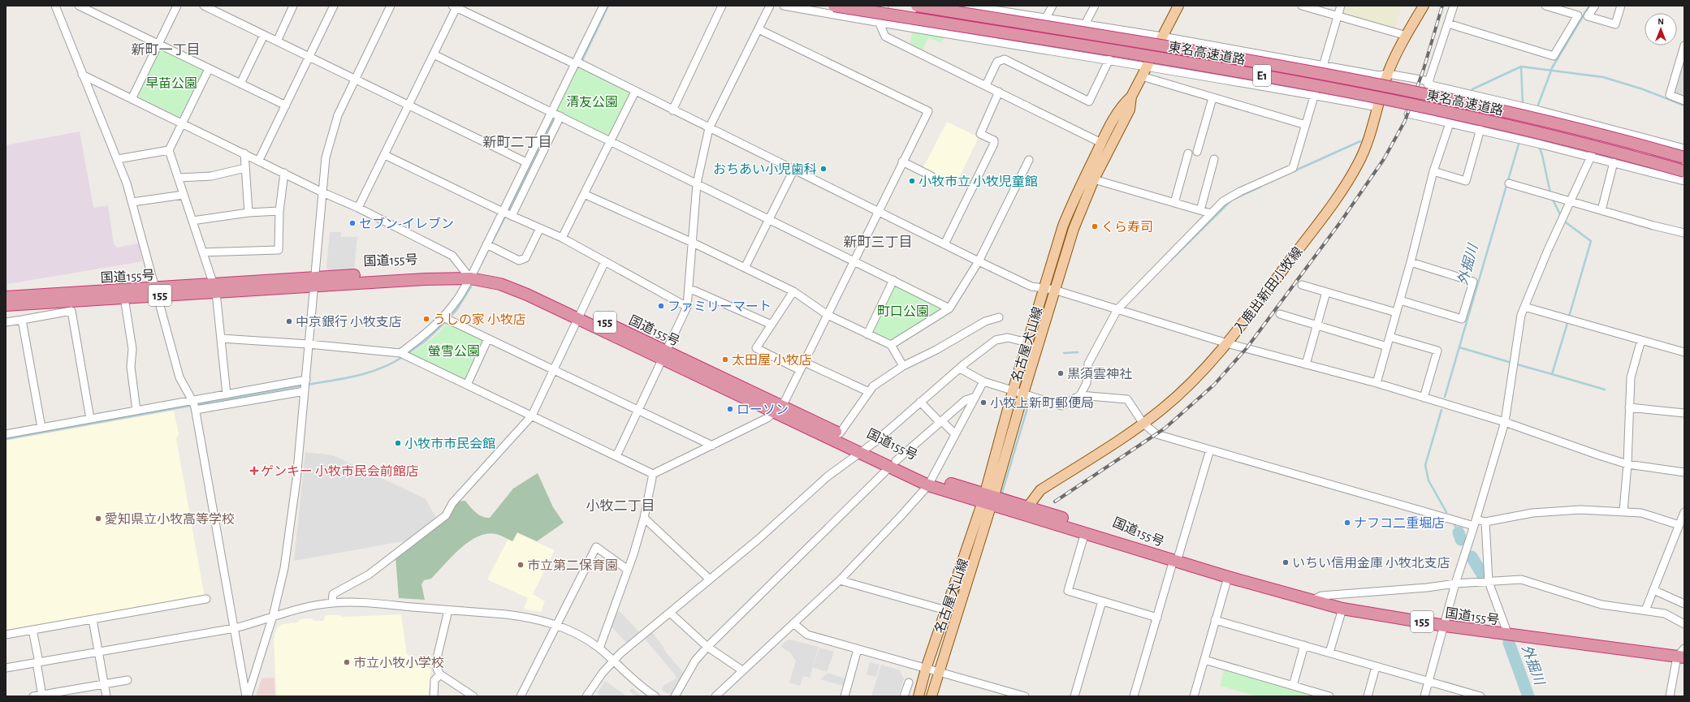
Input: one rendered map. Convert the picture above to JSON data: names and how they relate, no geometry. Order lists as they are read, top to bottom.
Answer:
{
  "streets": {
    "highway": [
      "東名高速道路",
      "E1",
      "国道155号",
      "155"
    ],
    "main road": ["入鹿出新田小牧線", "名古屋犬山線"]
  },
  "crossings": [
    ["国道155号", "入鹿出新田小牧線"],
    ["国道155号", "名古屋犬山線"]
  ],
  "districts": [
    "新町一丁目",
    "新町二丁目",
    "新町三丁目",
    "小牧二丁目"
  ],
  "water": ["外掘川"],
  "parks": [
    "早苗公園",
    "清友公園",
    "町口公園",
    "螢雪公園"
  ],
  "places": {
    "other": [
      "おちあい小児歯科",
      "小牧市立 小牧児童館",
      "セブン-イレブン",
      "くら寿司",
      "ファミリーマート",
      "うしの家 小牧店",
      "中京銀行 小牧支店",
      "太田屋 小牧店",
      "黒須雲神社",
      "小牧上新町郵便局",
      "ローソン",
      "小牧市市民会館",
      "愛知県立小牧高等学校",
      "ナフコ二重堀店",
      "いちい信用金庫 小牧北支店",
      "市立第二保育園",
      "市立小牧小学校"
    ],
    "health": ["ゲンキー 小牧市民会前館店"]
  },
  "north": "top"
}
